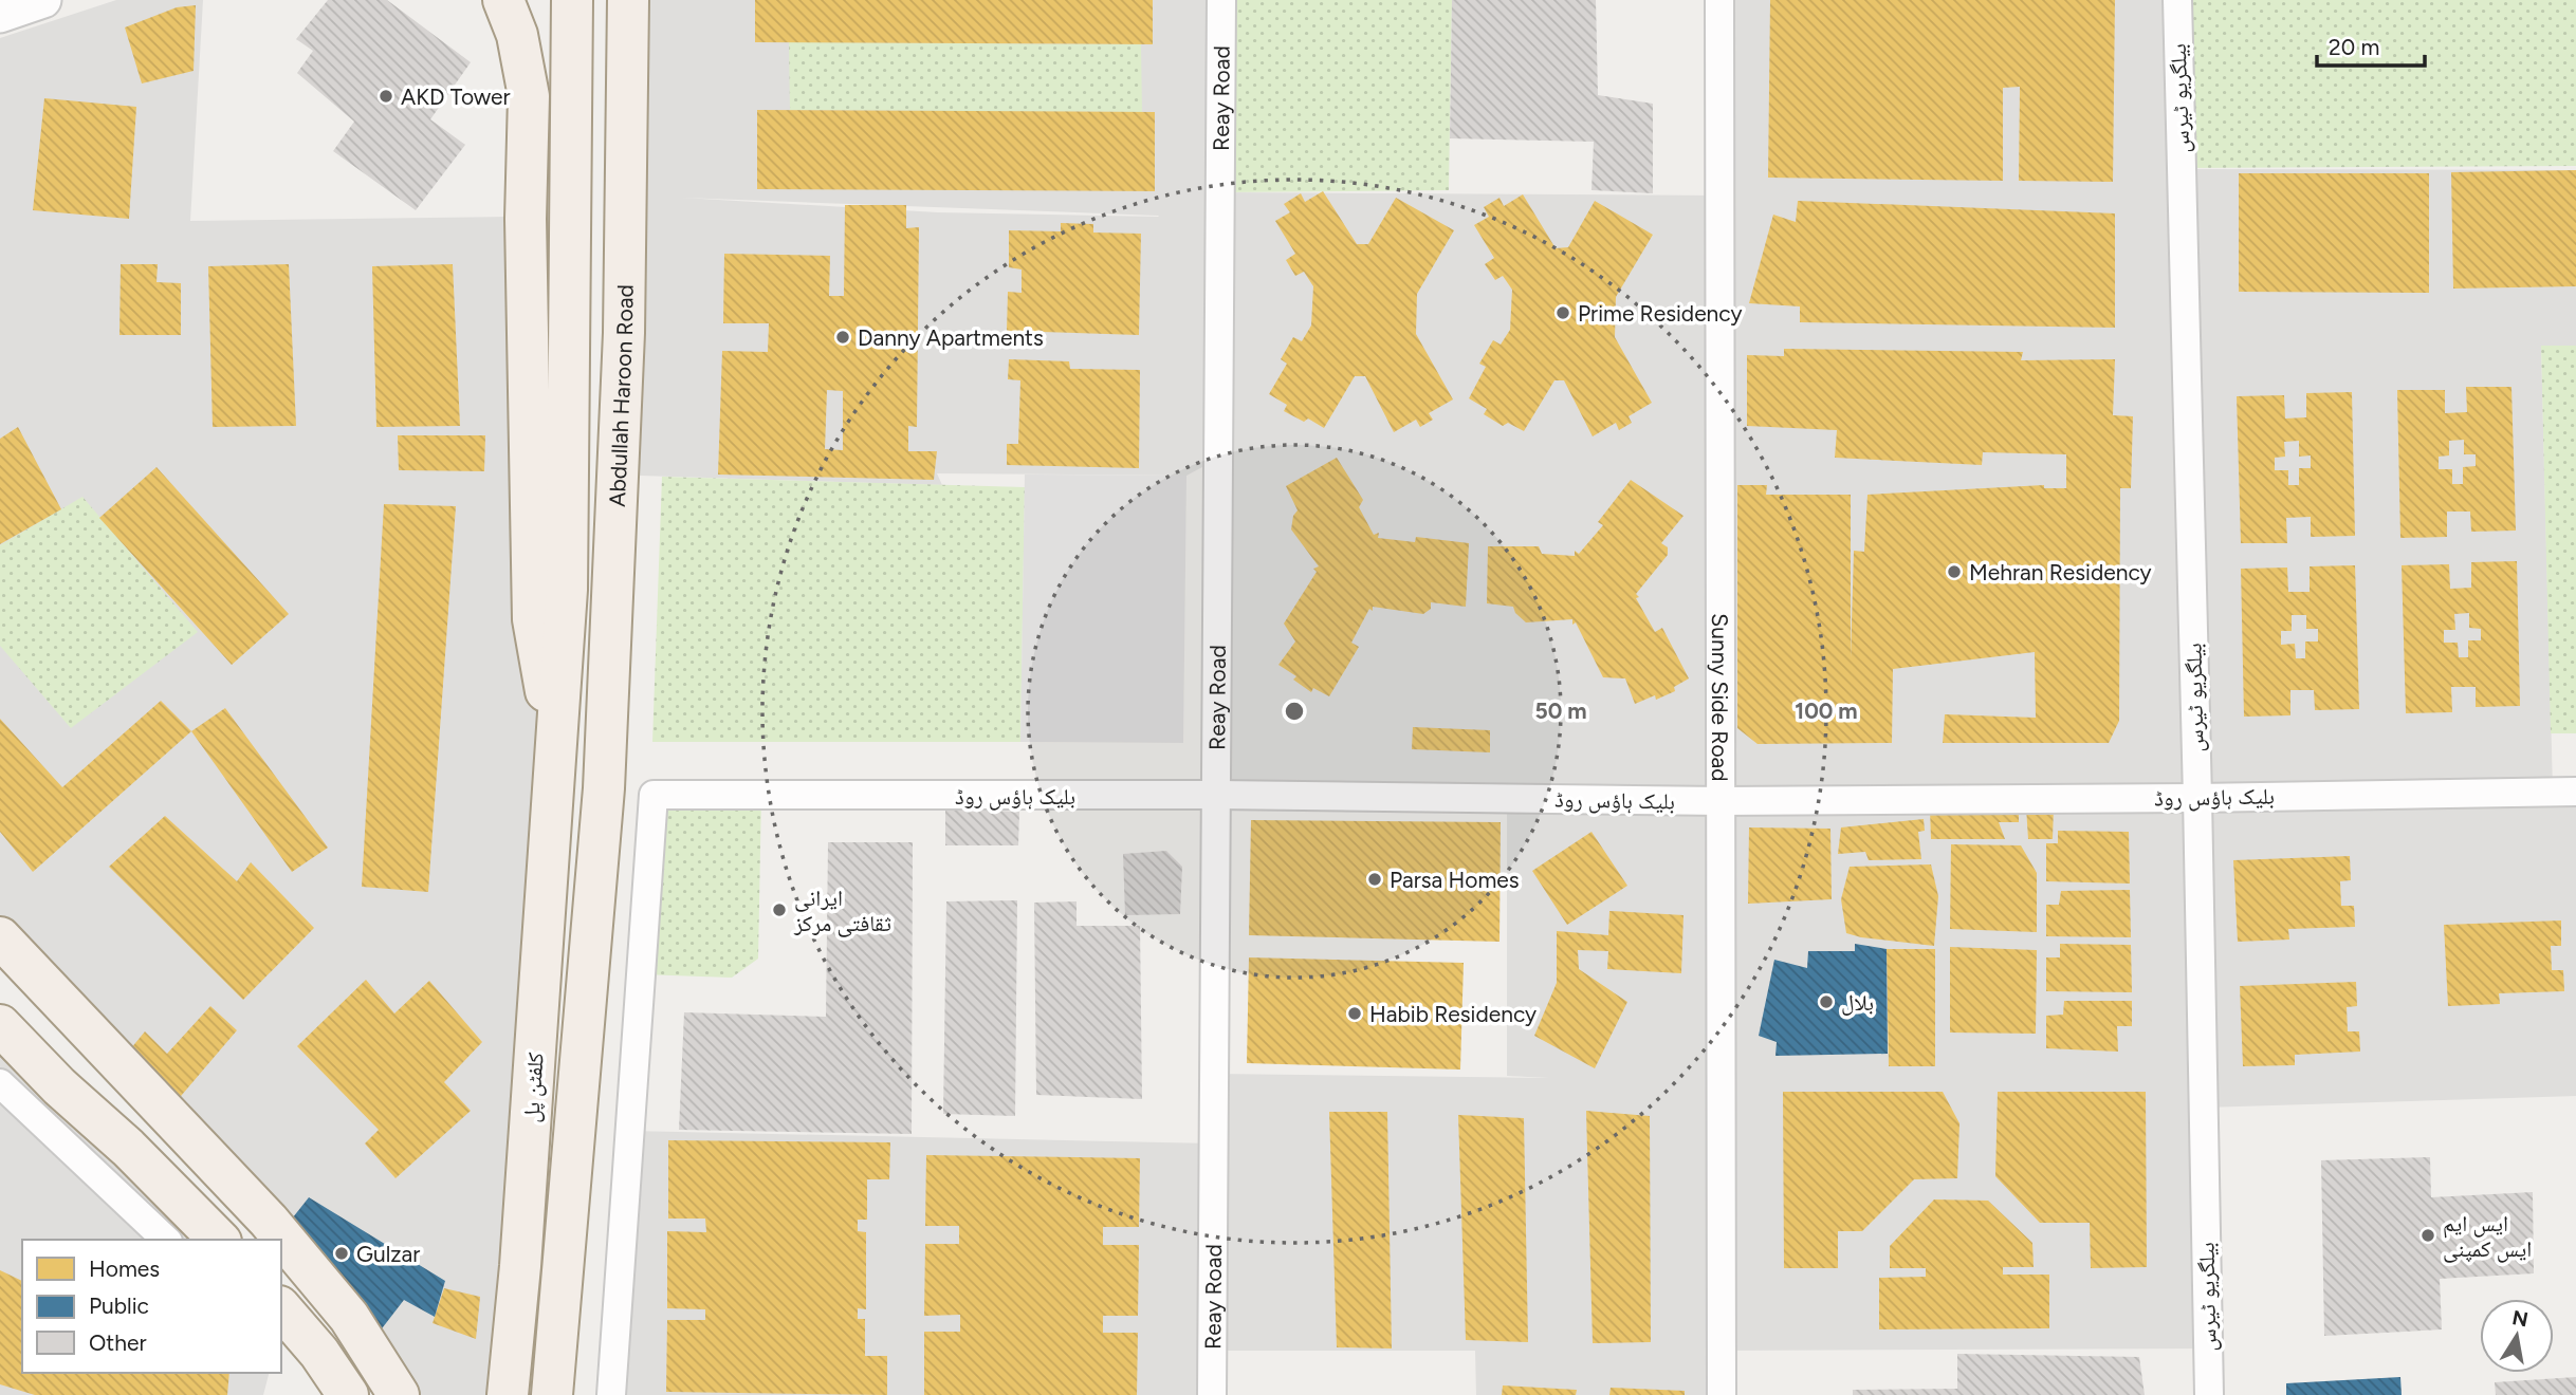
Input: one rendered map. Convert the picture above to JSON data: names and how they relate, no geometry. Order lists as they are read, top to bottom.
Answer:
{
  "streets": {
    "main road": ["Abdullah Haroon Road", "کلفٹن پل"],
    "street": [
      "Reay Road",
      "بیلگریو ٹیرس",
      "Sunny Side Road",
      "بلیک ہاؤس روڈ"
    ]
  },
  "crossings": [
    ["Reay Road", "بلیک ہاؤس روڈ"],
    ["بیلگریو ٹیرس", "بلیک ہاؤس روڈ"],
    ["Abdullah Haroon Road", "کلفٹن پل"],
    ["Sunny Side Road", "بلیک ہاؤس روڈ"]
  ],
  "places": [
    "AKD Tower",
    "Prime Residency",
    "Danny Apartments",
    "Mehran Residency",
    "Parsa Homes",
    "ایرانی ثقافتی مرکز",
    "بلال",
    "Habib Residency",
    "ایس ایم ایس کمپنی",
    "Gulzar"
  ],
  "legend": ["Homes", "Public", "Other"],
  "scale_bar": "20 m",
  "north": "top",
  "rings": ["50 m", "100 m"]
}
